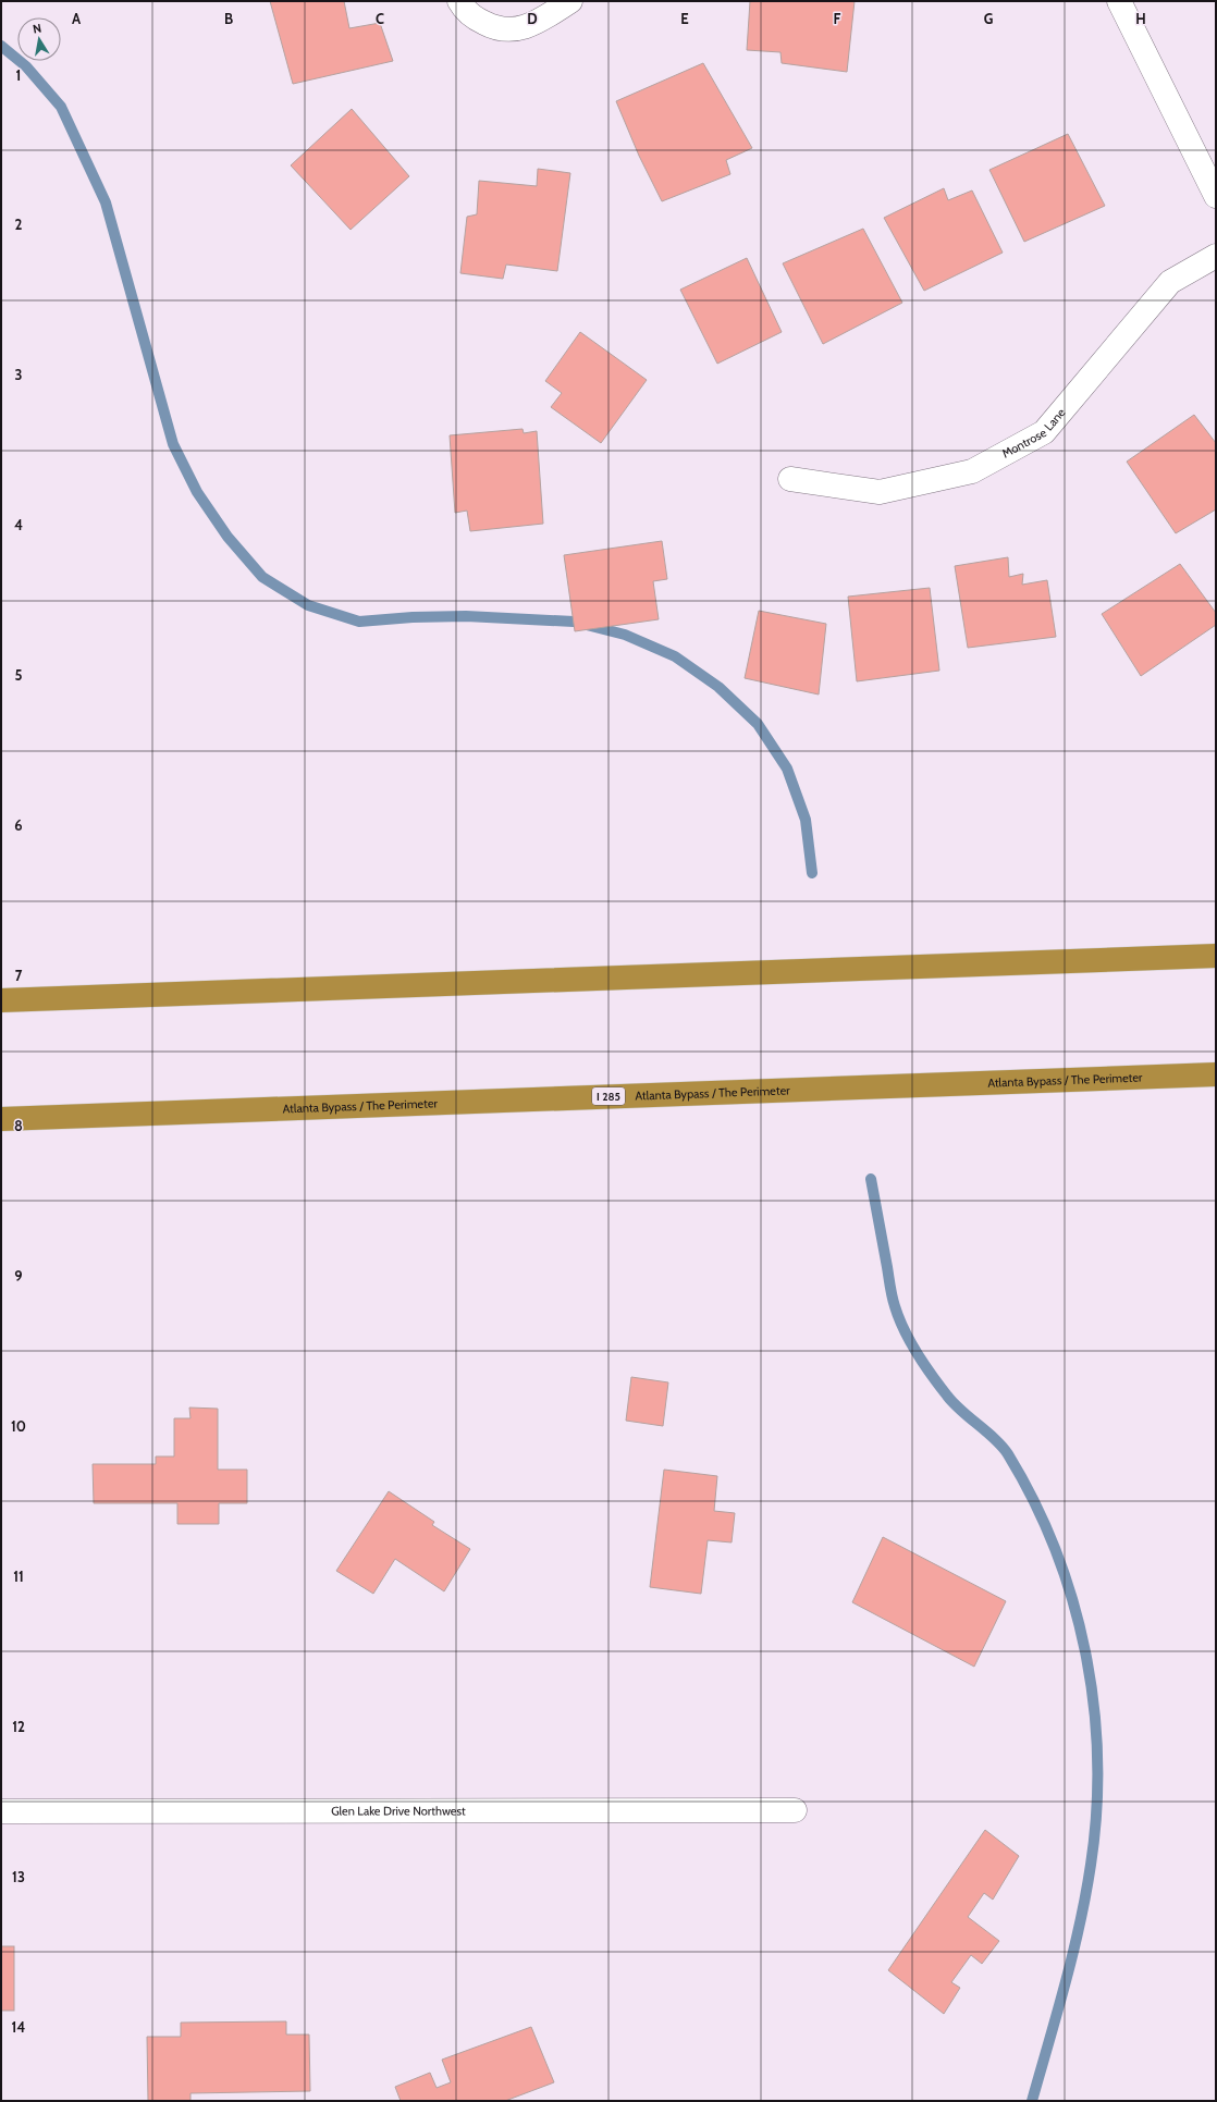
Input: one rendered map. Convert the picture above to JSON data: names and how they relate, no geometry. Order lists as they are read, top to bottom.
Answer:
{
  "streets": {
    "highway": ["Atlanta Bypass / The Perimeter", "I 285"],
    "street": ["Montrose Lane", "Glen Lake Drive Northwest"]
  },
  "north": "top",
  "grid": {
    "columns": [
      "A",
      "B",
      "C",
      "D",
      "E",
      "F",
      "G",
      "H"
    ],
    "rows": [
      "1",
      "2",
      "3",
      "4",
      "5",
      "6",
      "7",
      "8",
      "9",
      "10",
      "11",
      "12",
      "13",
      "14"
    ]
  }
}
